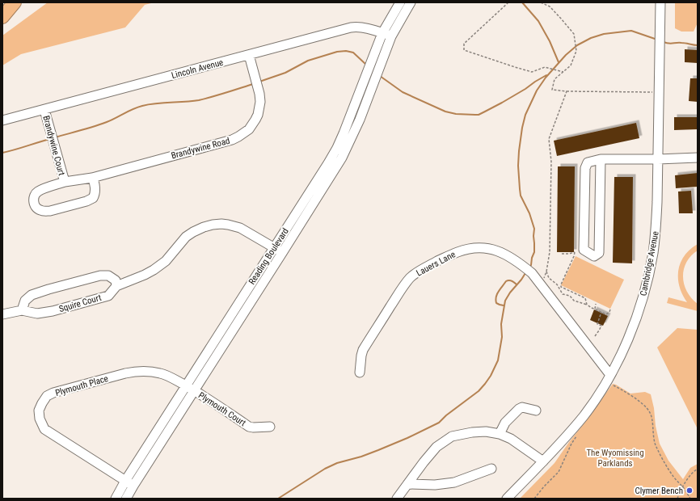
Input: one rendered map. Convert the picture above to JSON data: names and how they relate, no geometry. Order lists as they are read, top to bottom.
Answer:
{
  "streets": {
    "street": [
      "Lincoln Avenue",
      "Brandywine Court",
      "Brandywine Road",
      "Reading Boulevard",
      "Lauers Lane",
      "Cambridge Avenue",
      "Squire Court",
      "Plymouth Place",
      "Plymouth Court"
    ]
  },
  "crossings": [
    ["Lincoln Avenue", "Brandywine Court"],
    ["Lincoln Avenue", "Brandywine Road"],
    ["Lincoln Avenue", "Reading Boulevard"],
    ["Brandywine Court", "Brandywine Road"],
    ["Reading Boulevard", "Squire Court"],
    ["Reading Boulevard", "Plymouth Place"],
    ["Reading Boulevard", "Plymouth Court"],
    ["Lauers Lane", "Cambridge Avenue"],
    ["Plymouth Place", "Plymouth Court"]
  ],
  "parks": ["The Wyomissing Parklands"],
  "places": ["Clymer Bench"]
}
